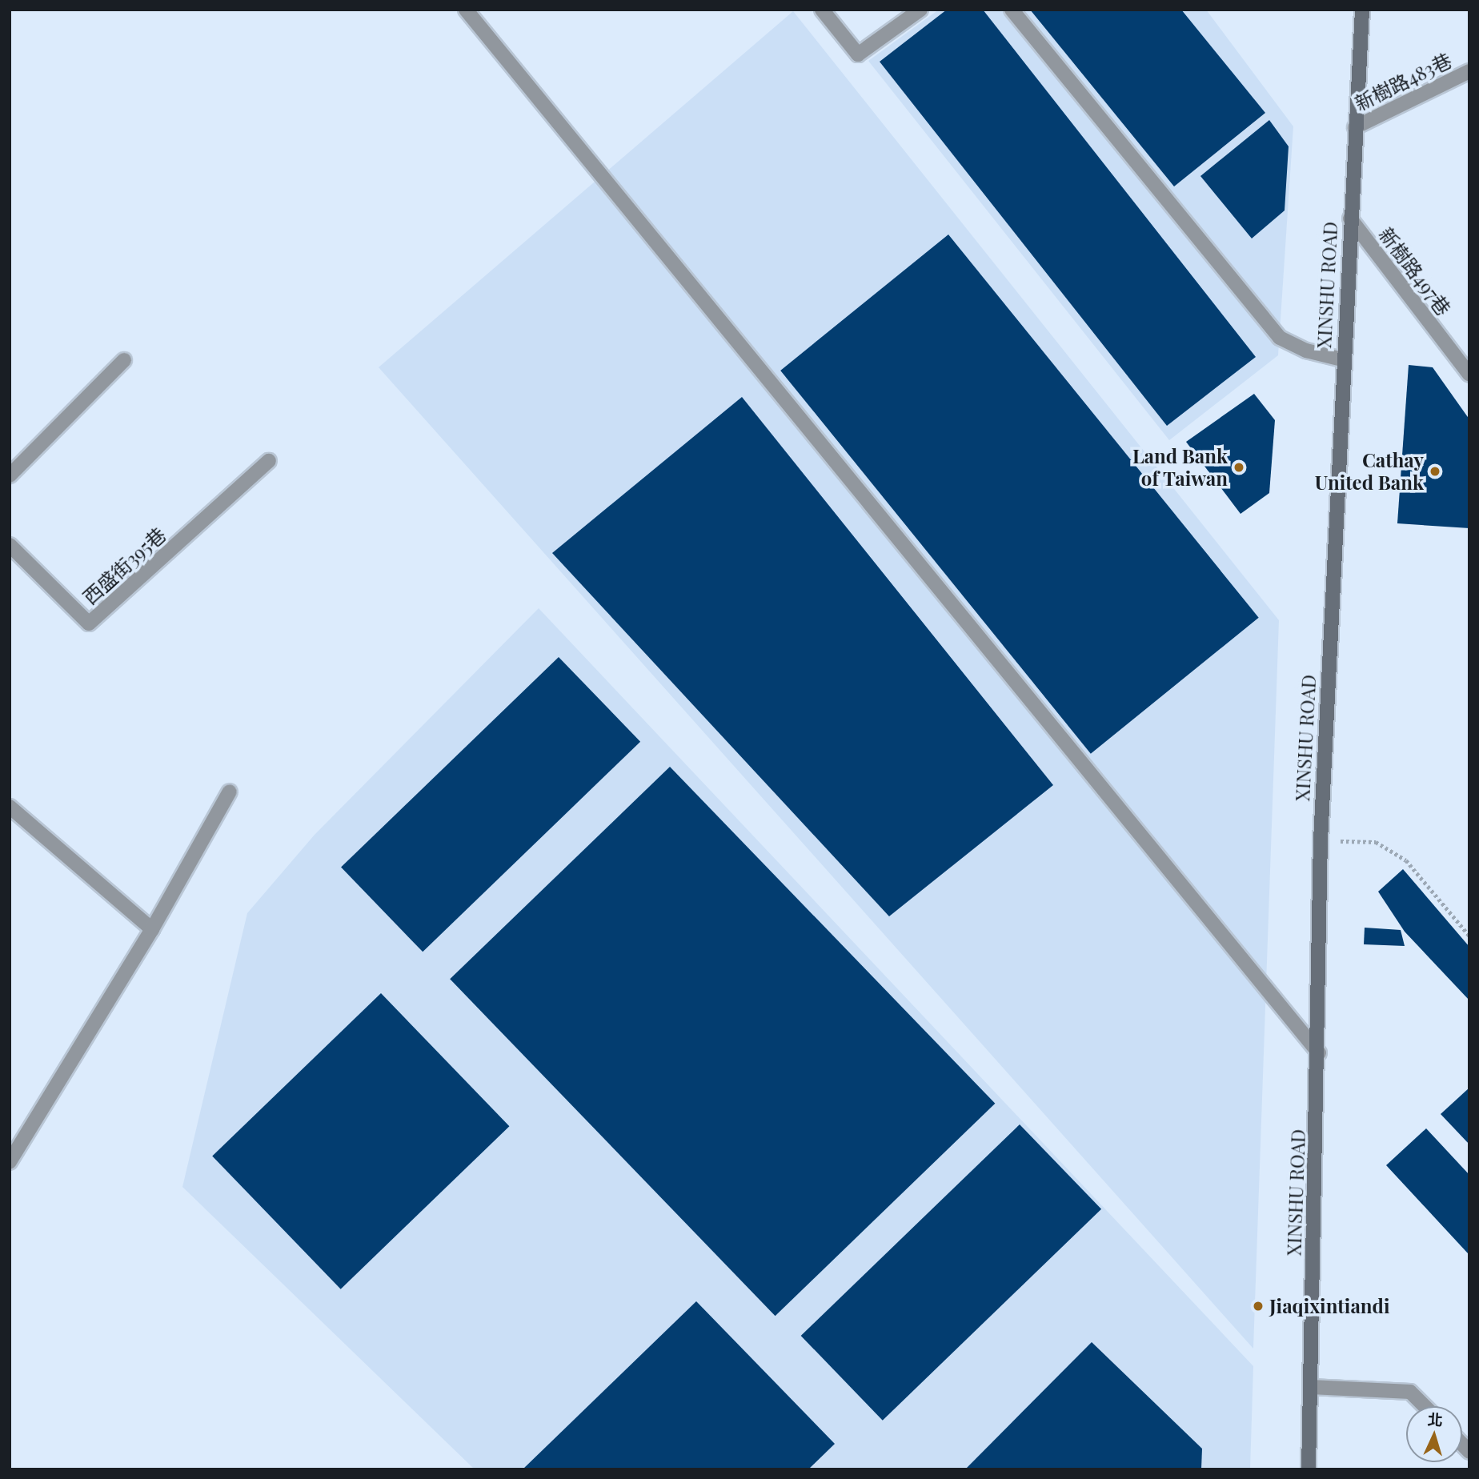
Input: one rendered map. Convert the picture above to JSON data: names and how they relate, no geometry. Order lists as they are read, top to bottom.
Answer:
{
  "streets": {
    "main road": ["XINSHU ROAD"],
    "street": ["新樹路483巷", "新樹路497巷", "西盛街395巷"]
  },
  "crossings": [
    ["新樹路483巷", "XINSHU ROAD"],
    ["新樹路497巷", "XINSHU ROAD"]
  ],
  "places": ["Land Bank of Taiwan", "Cathay United Bank", "Jiaqixintiandi"],
  "north": "top"
}
